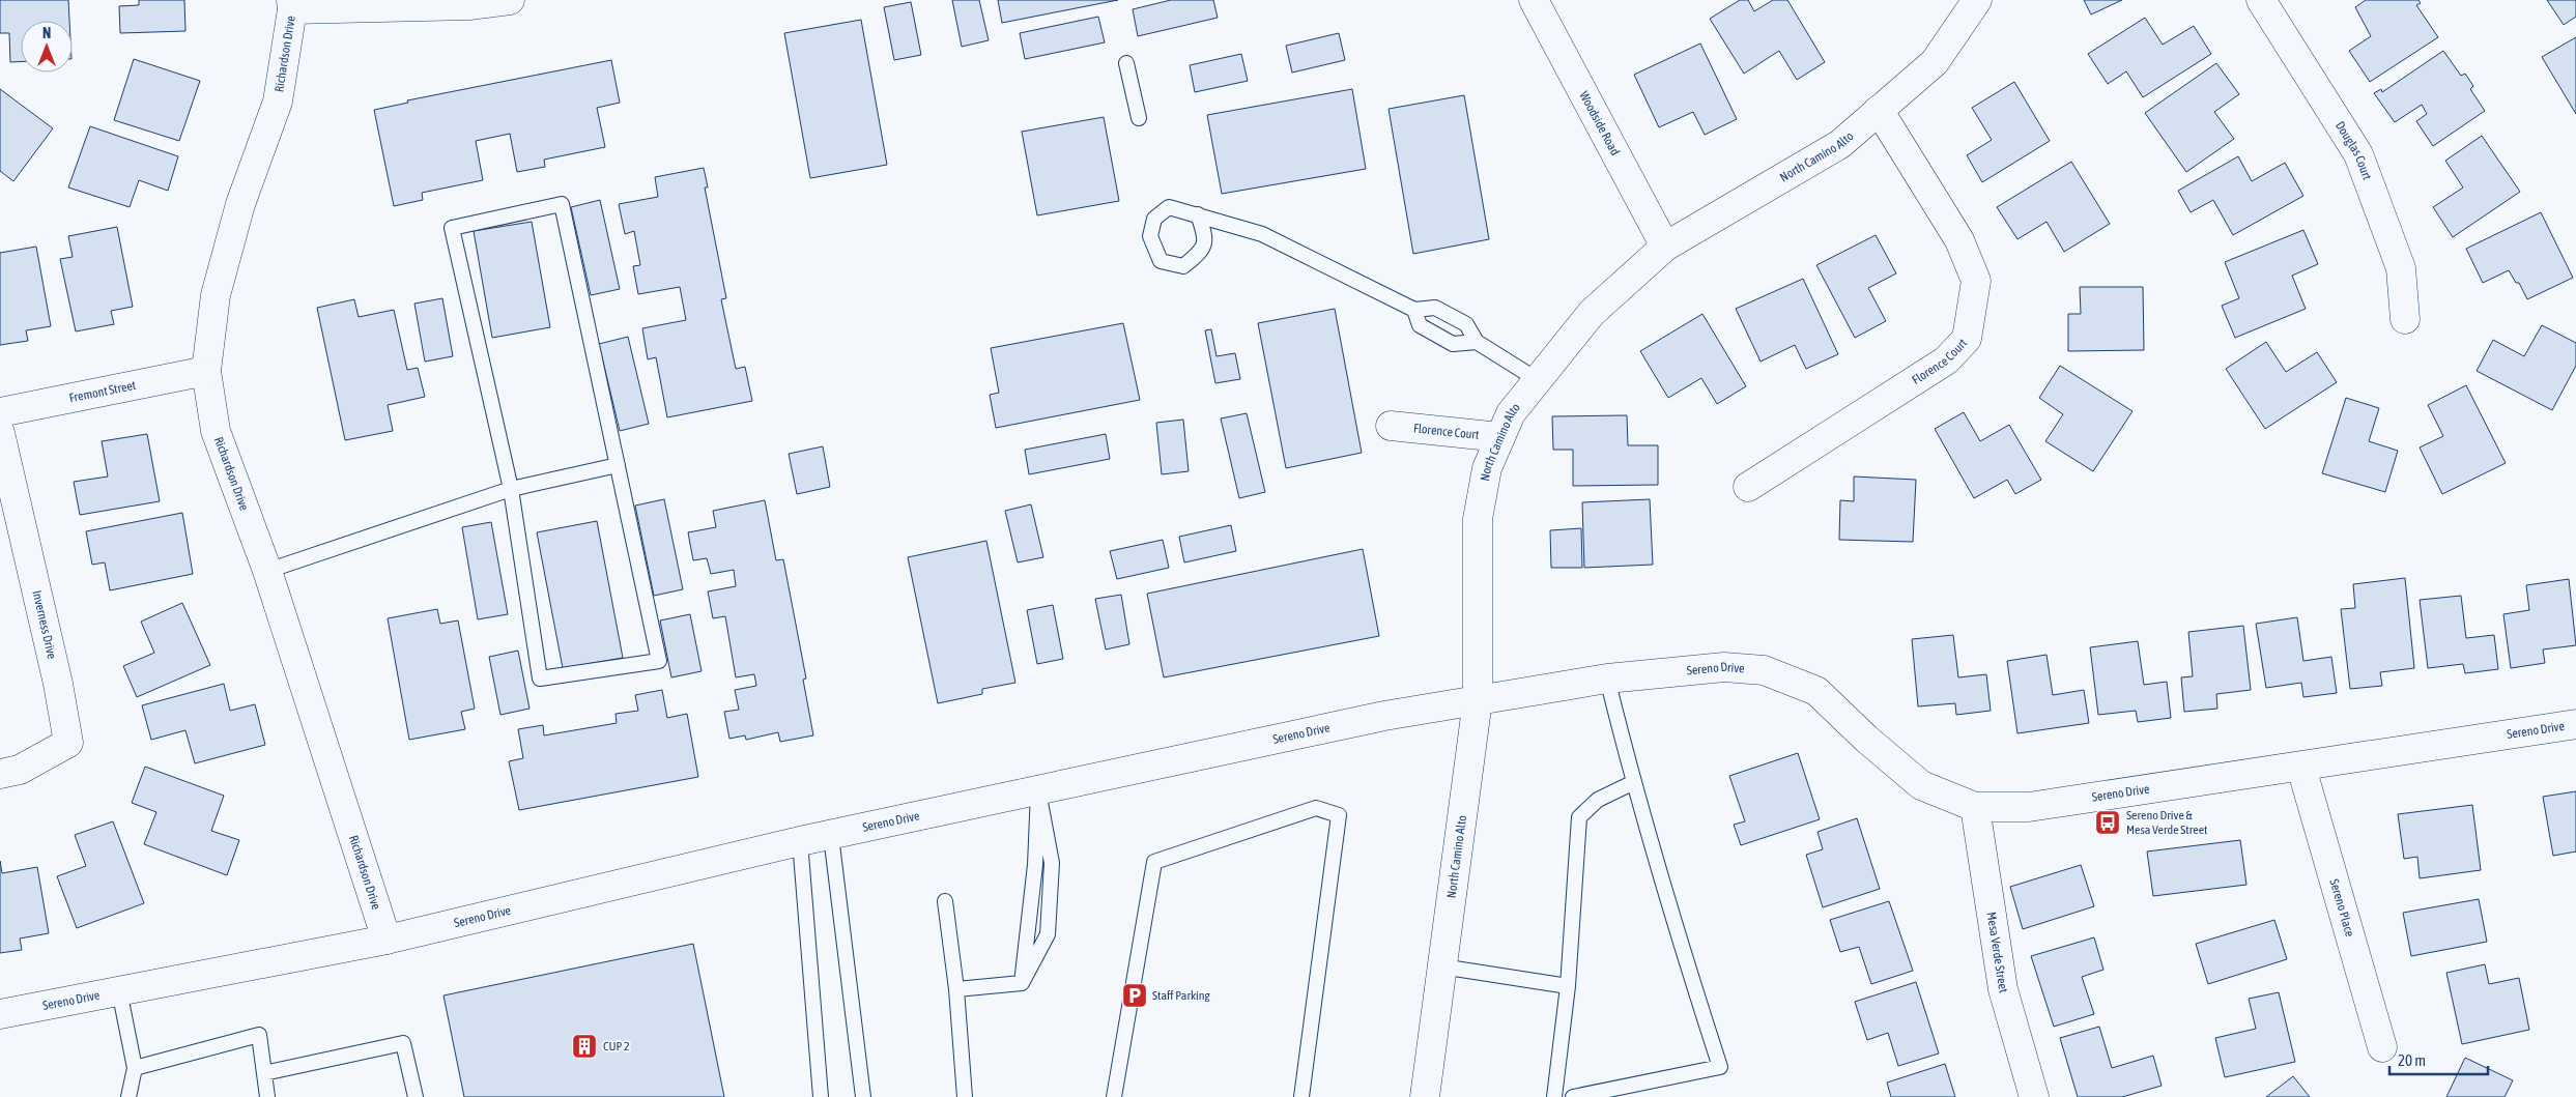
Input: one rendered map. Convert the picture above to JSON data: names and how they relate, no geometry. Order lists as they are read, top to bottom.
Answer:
{
  "streets": {
    "street": [
      "Richardson Drive",
      "Woodside Road",
      "Douglas Court",
      "North Camino Alto",
      "Florence Court",
      "Fremont Street",
      "Inverness Drive",
      "Sereno Drive",
      "Sereno Place",
      "Mesa Verde Street"
    ]
  },
  "crossings": [
    ["Richardson Drive", "Fremont Street"],
    ["Richardson Drive", "Sereno Drive"],
    ["Woodside Road", "North Camino Alto"],
    ["North Camino Alto", "Florence Court"],
    ["North Camino Alto", "Sereno Drive"],
    ["Sereno Drive", "Sereno Place"],
    ["Sereno Drive", "Mesa Verde Street"]
  ],
  "places": {
    "bus stop": ["Sereno Drive & Mesa Verde Street"],
    "parking": ["Staff Parking"],
    "building": ["CUP 2"]
  },
  "scale_bar": "20 m",
  "north": "top"
}
